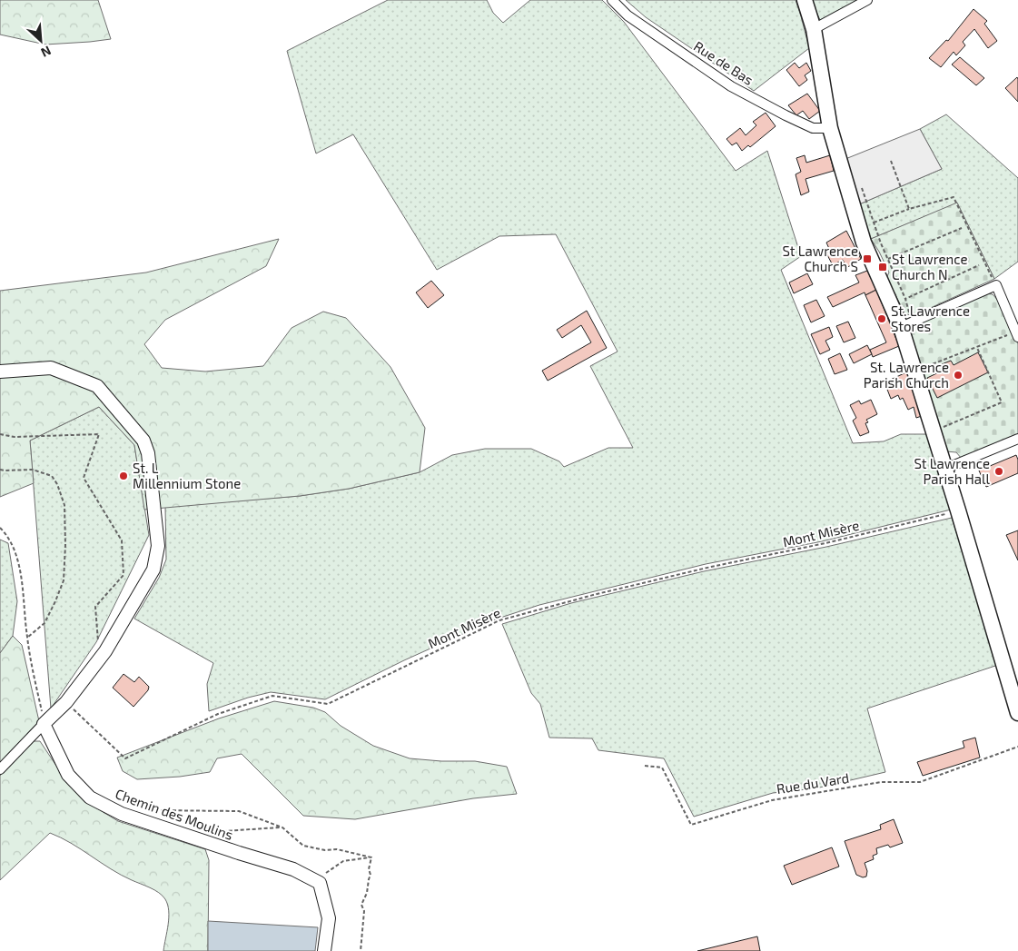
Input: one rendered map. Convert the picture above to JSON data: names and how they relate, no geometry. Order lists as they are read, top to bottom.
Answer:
{
  "streets": {
    "street": ["Rue de Bas", "Chemin des Moulins"],
    "path": ["Mont Misère", "Rue du Vard"]
  },
  "places": {
    "transit": ["St Lawrence Church S", "St Lawrence Church N"],
    "other": [
      "St. Lawrence Stores",
      "St. Lawrence Parish Church",
      "St Lawrence Parish Hall",
      "St. L Millennium Stone"
    ]
  },
  "north": "bottom right"
}
